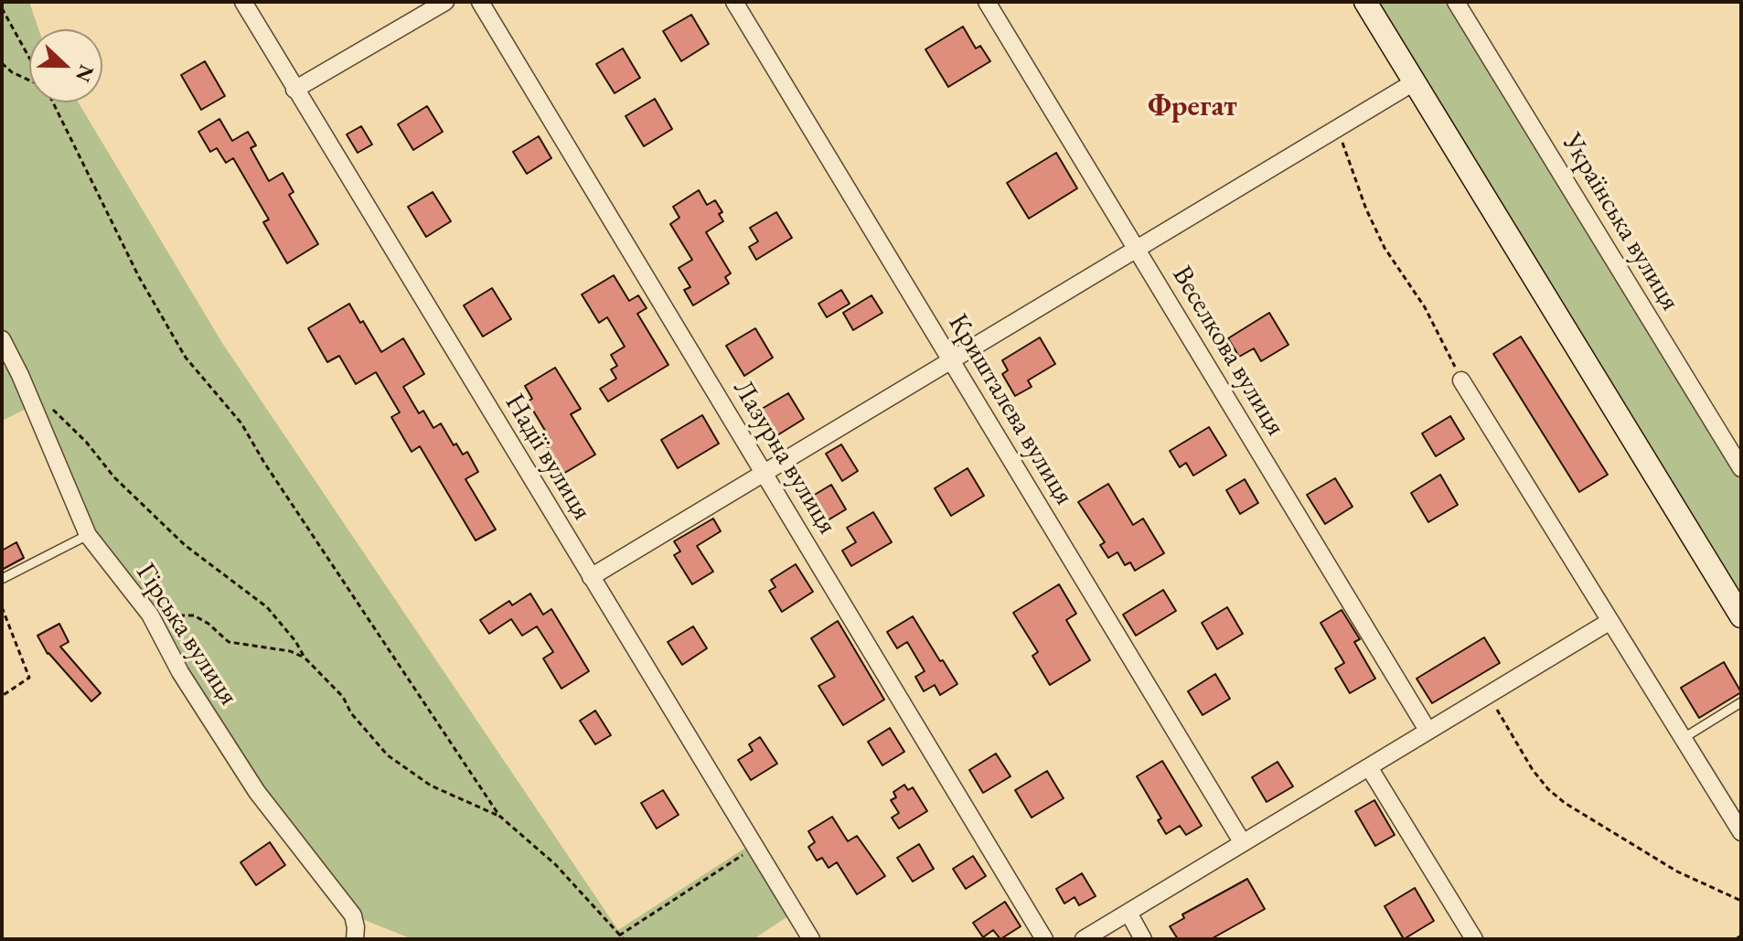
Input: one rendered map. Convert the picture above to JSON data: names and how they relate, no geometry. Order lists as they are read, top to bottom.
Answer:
{
  "streets": {
    "street": [
      "Українська вулиця",
      "Веселкова вулиця",
      "Кришталева вулиця",
      "Надії вулиця",
      "Лазурна вулиця",
      "Гірська вулиця"
    ]
  },
  "districts": ["Фрегат"],
  "north": "right"
}
